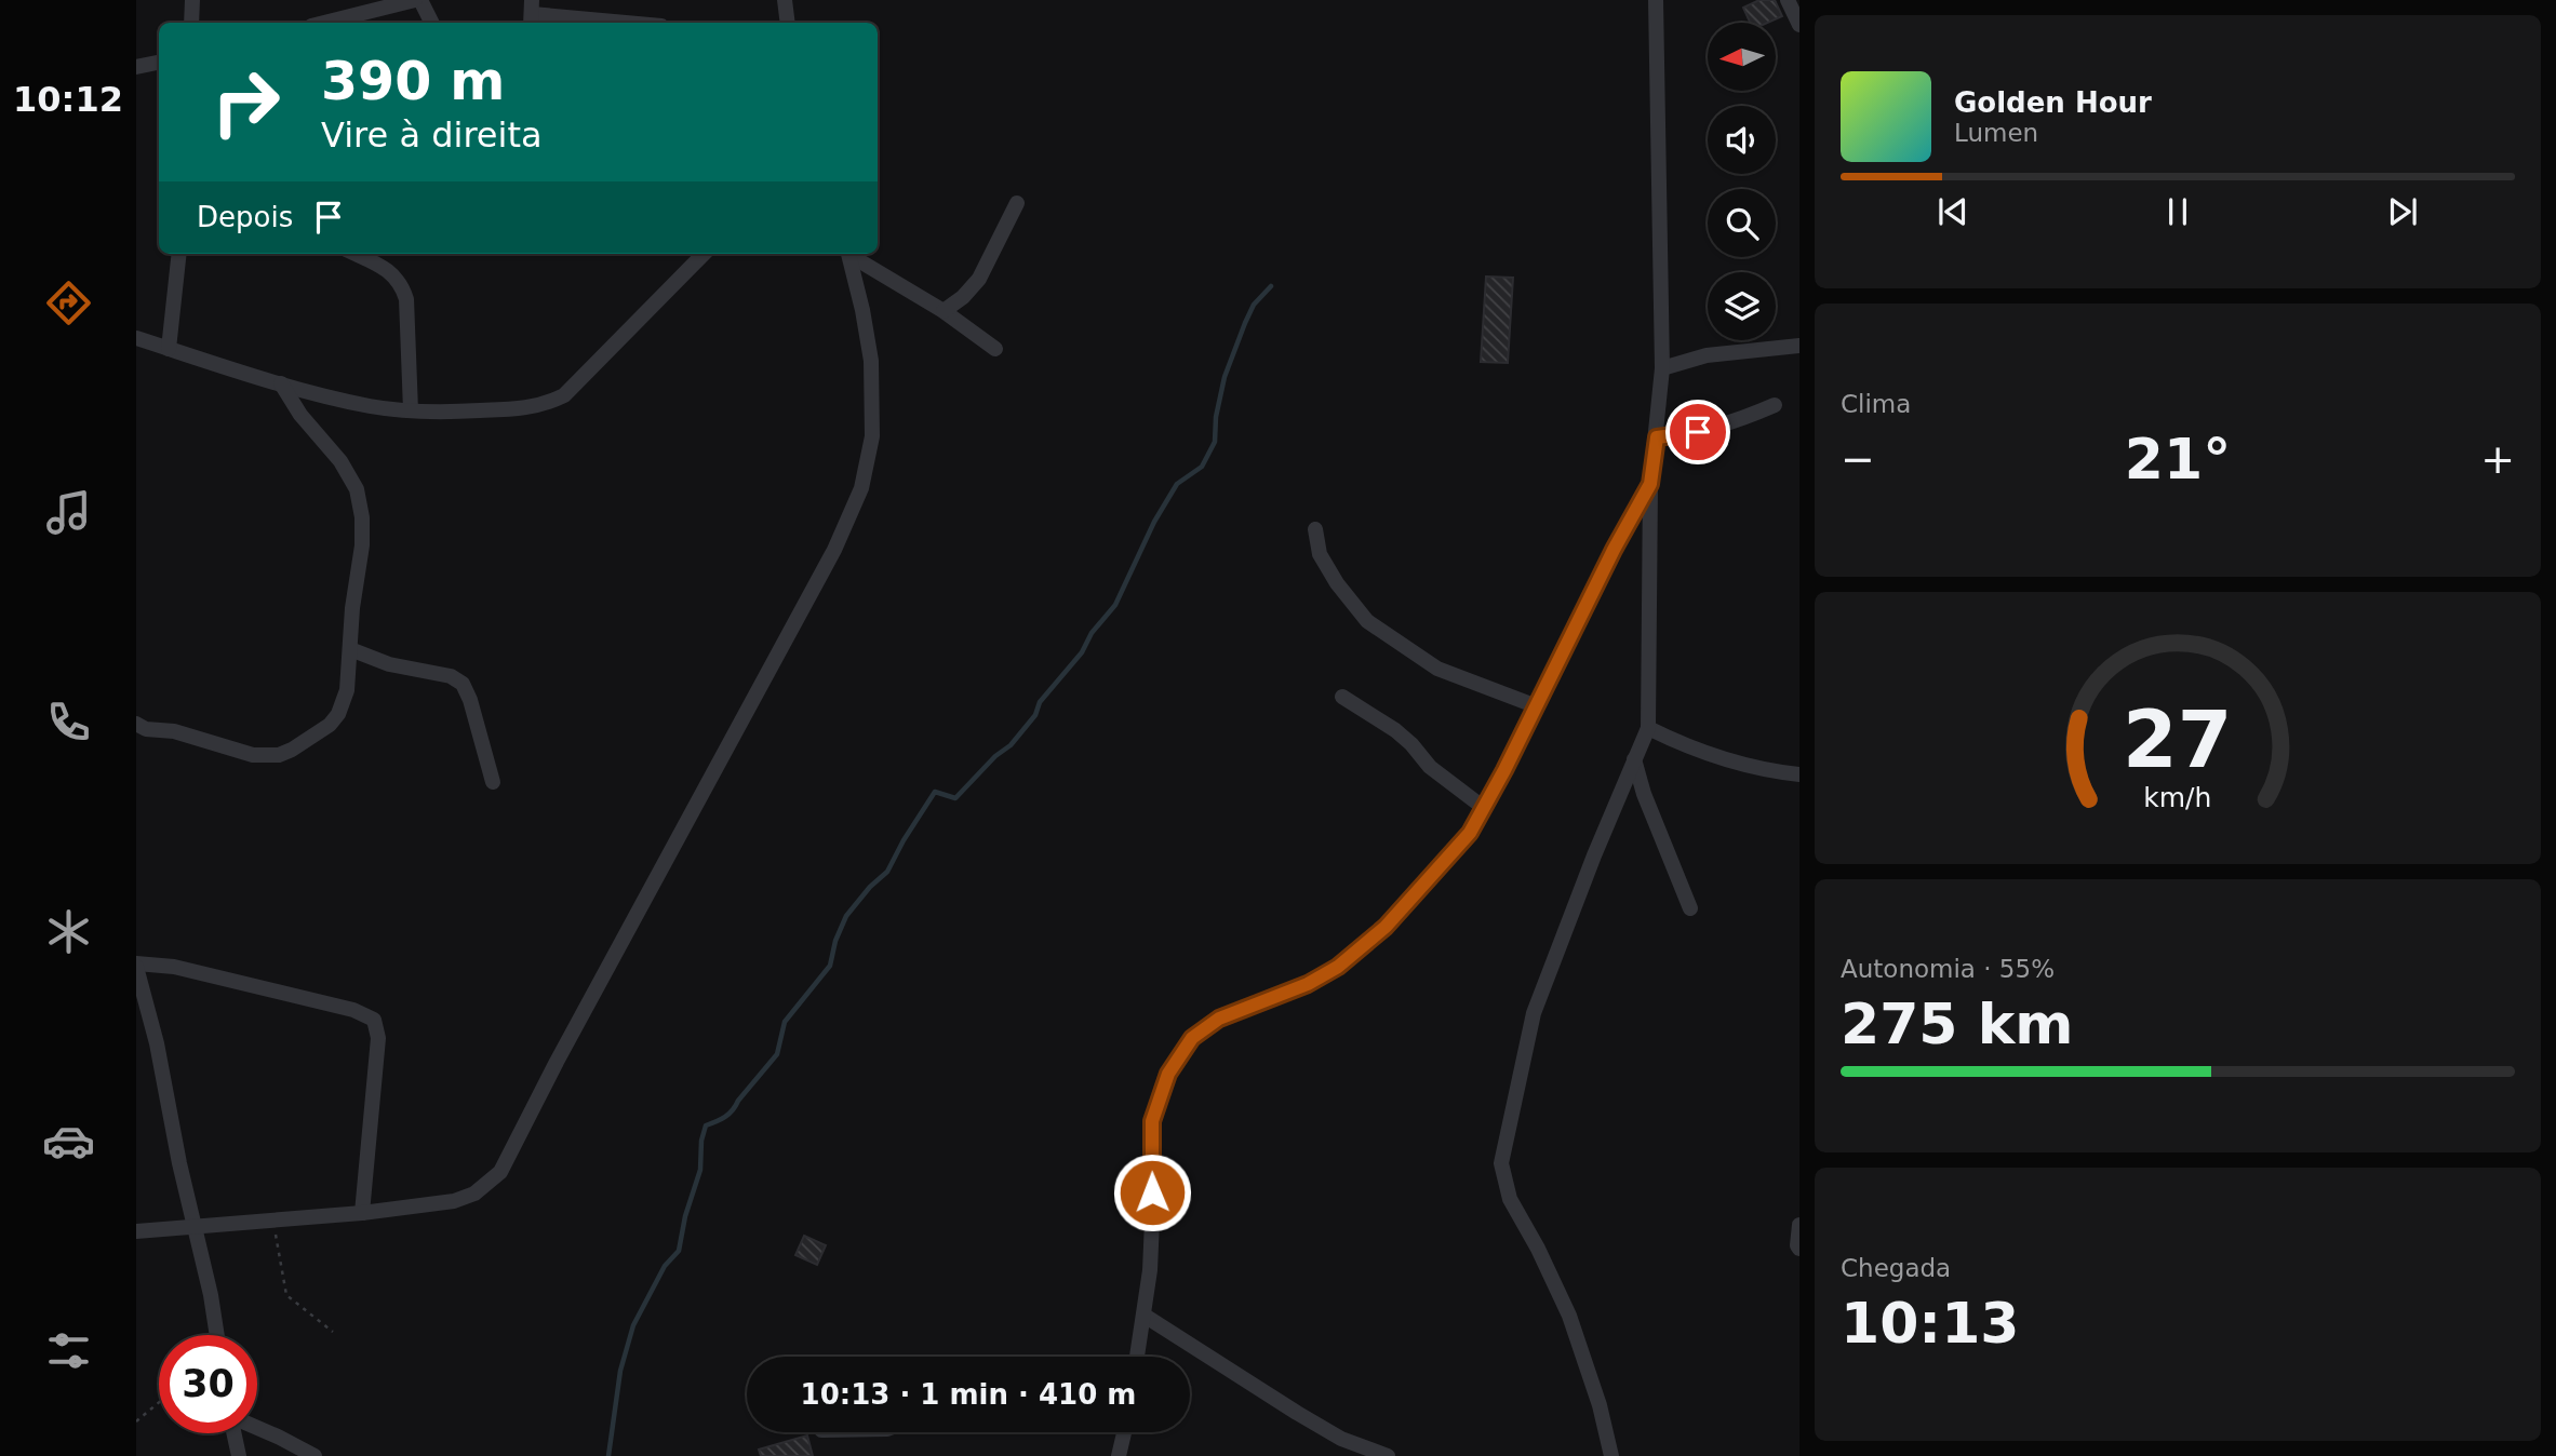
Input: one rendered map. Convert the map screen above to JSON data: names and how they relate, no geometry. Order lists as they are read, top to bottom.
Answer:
{
  "north": "left",
  "page": {
    "tabs": "10:12",
    "turn": ["390 m", "Vire à direita"],
    "song": ["Golden Hour", "Lumen"],
    "then": "Depois",
    "tile": [
      "Clima",
      ["Autonomia · 55%", "275 km"],
      ["Chegada", "10:13"]
    ],
    "heat": ["−", "21°", "+"],
    "limit": "30",
    "trip": "10:13 · 1 min · 410 m",
    "gauge": ["27", "km/h"]
  }
}
